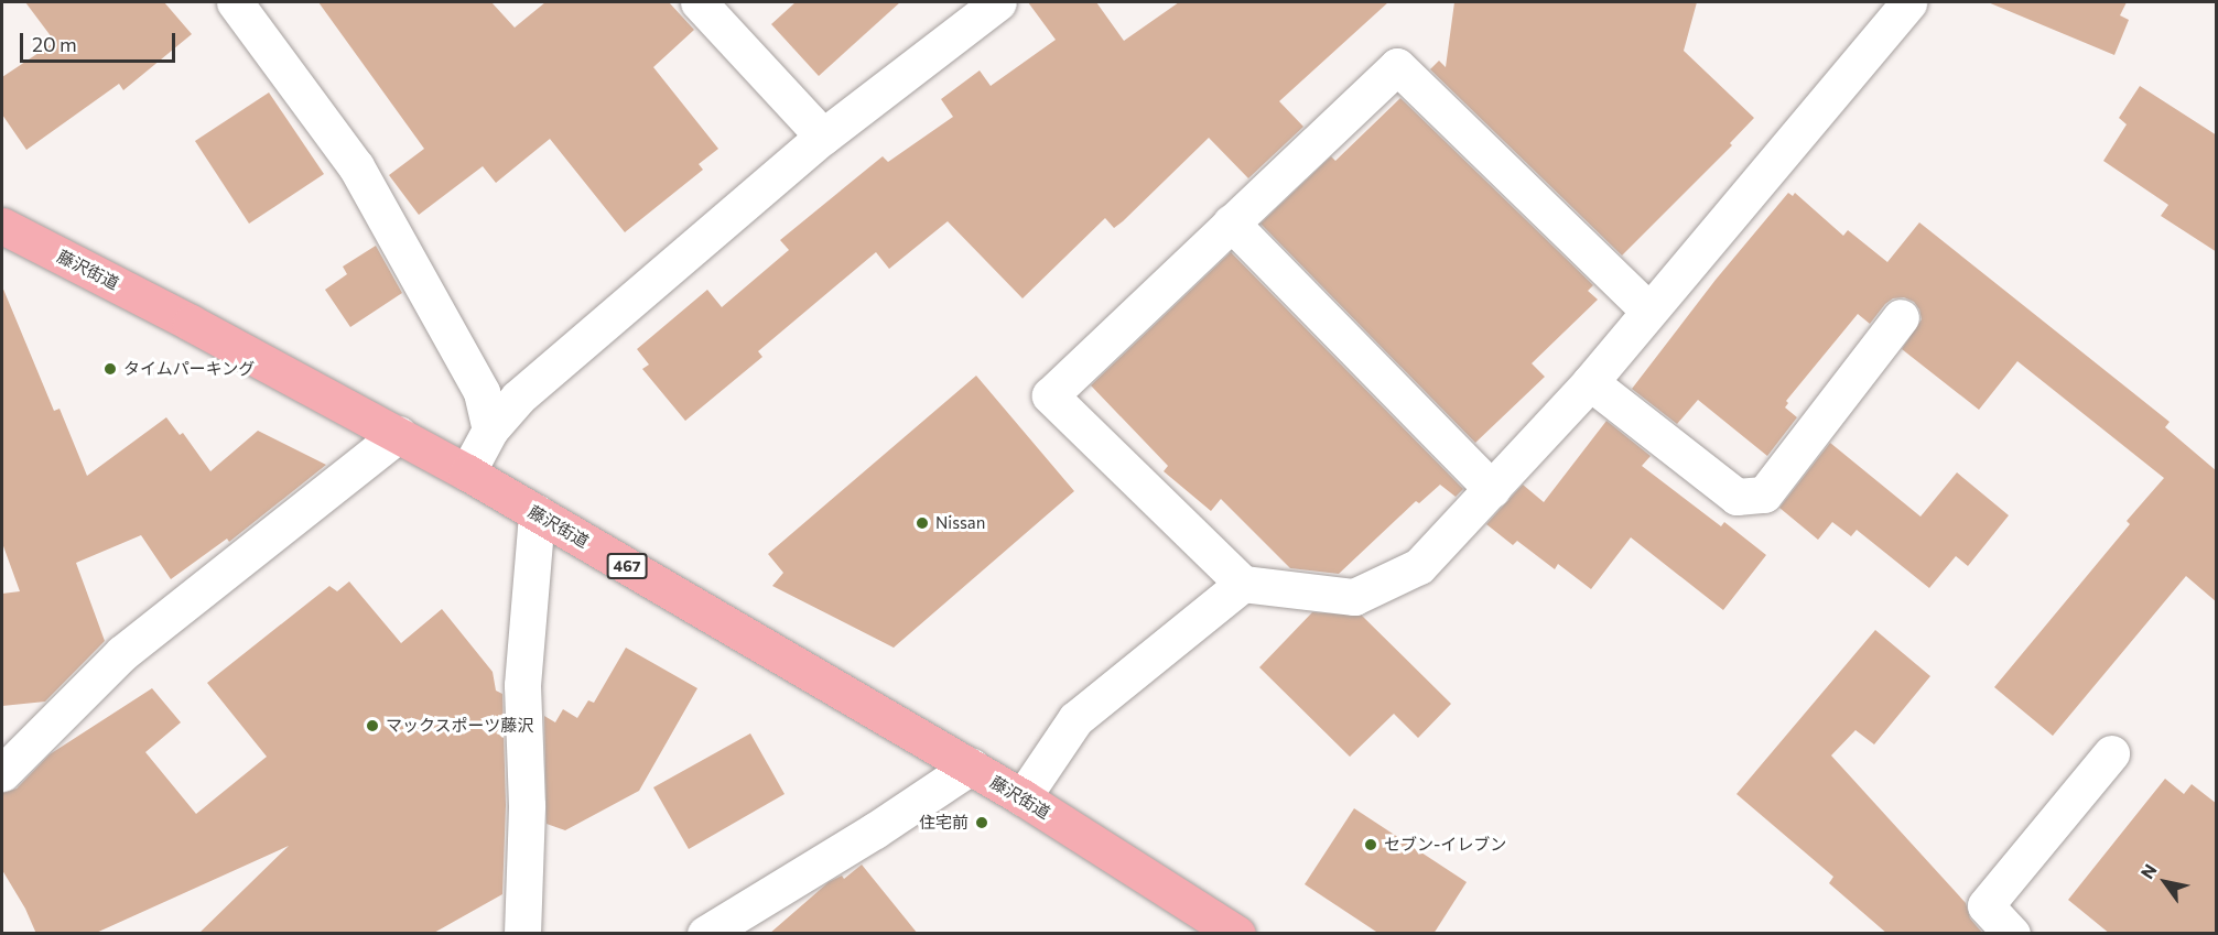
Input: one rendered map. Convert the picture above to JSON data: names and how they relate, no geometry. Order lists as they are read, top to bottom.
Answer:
{
  "streets": {
    "highway": ["藤沢街道", "467"]
  },
  "places": [
    "タイムパーキング",
    "Nissan",
    "マックスポーツ藤沢",
    "住宅前",
    "セブン-イレブン"
  ],
  "scale_bar": "20 m",
  "north": "top left"
}
